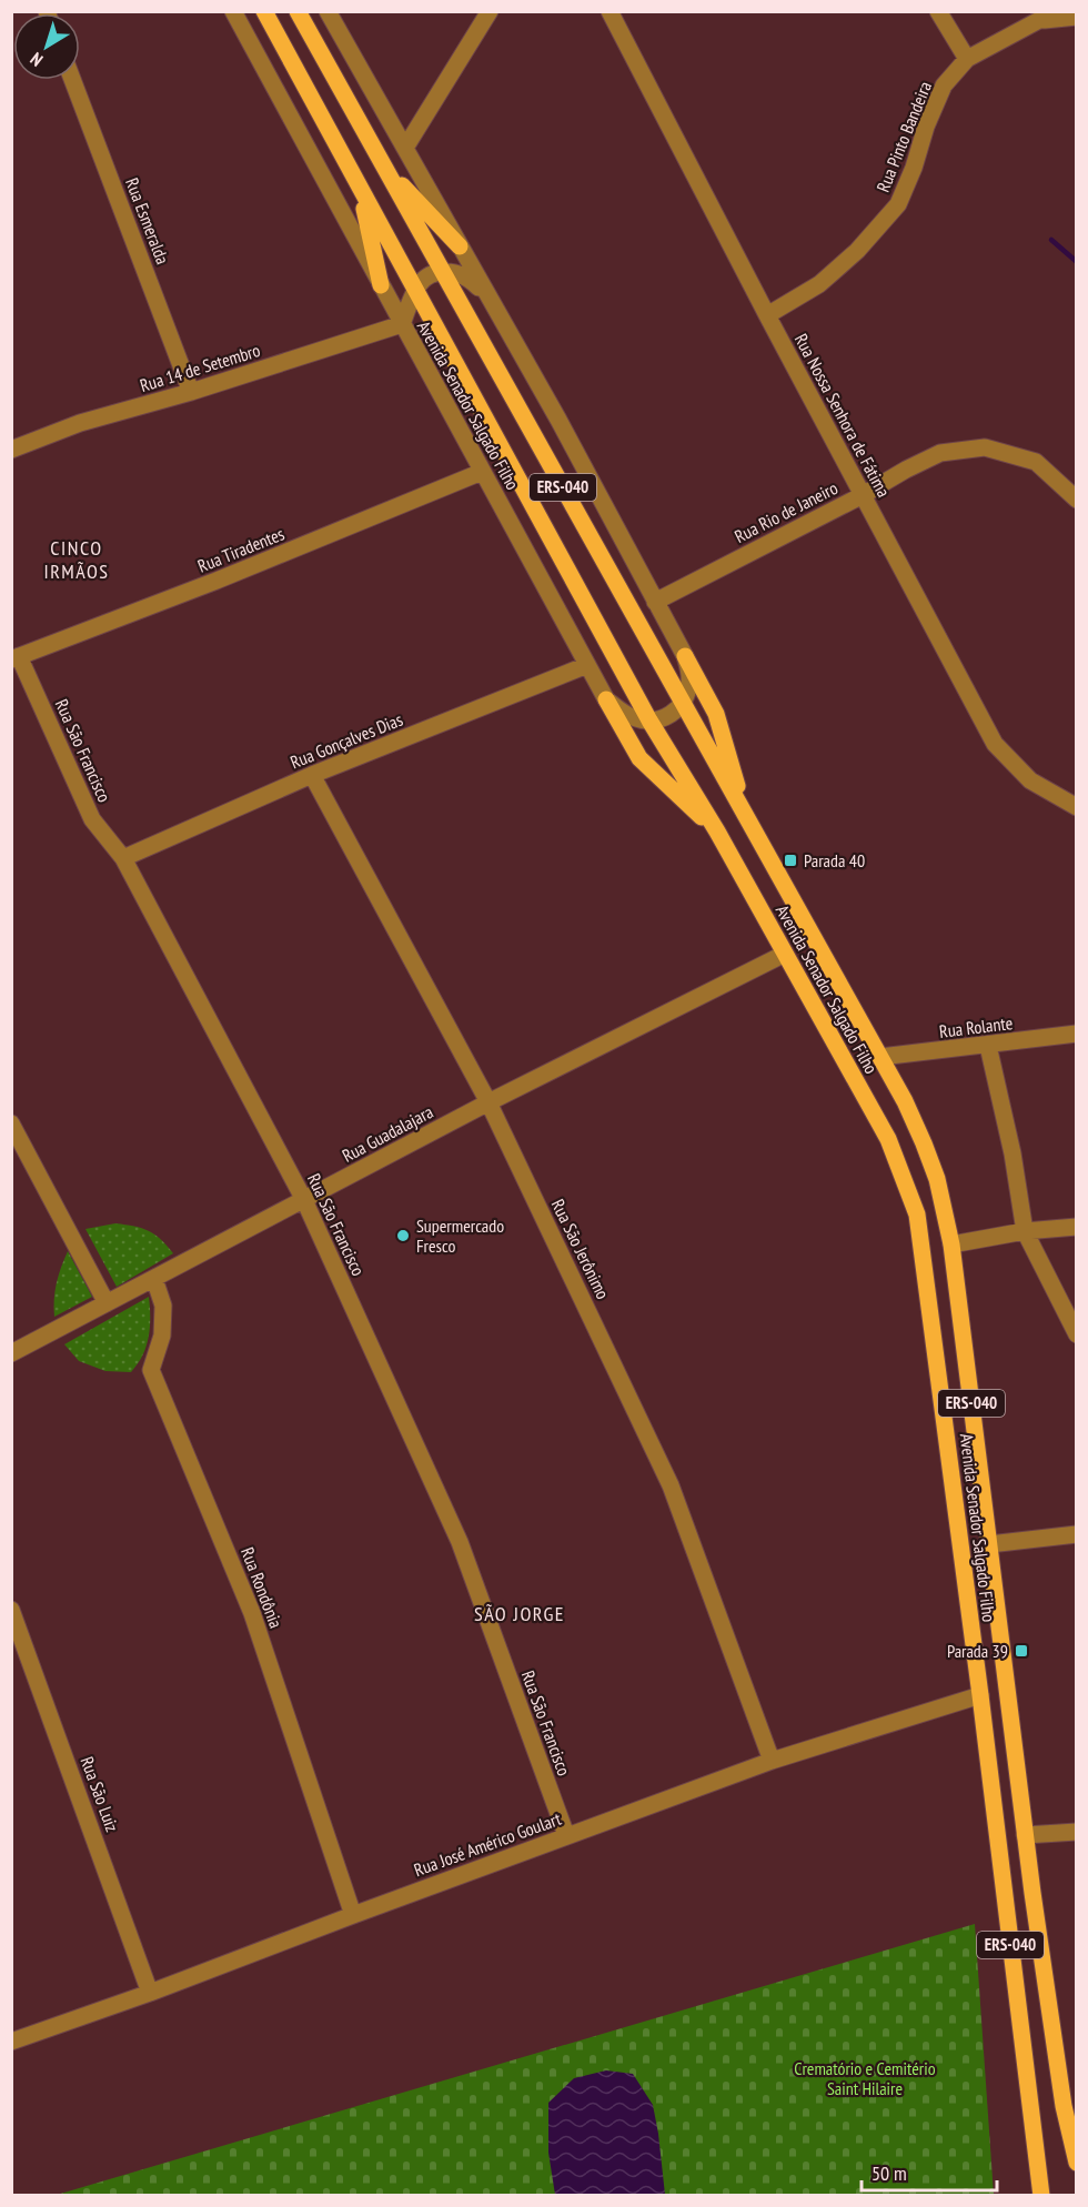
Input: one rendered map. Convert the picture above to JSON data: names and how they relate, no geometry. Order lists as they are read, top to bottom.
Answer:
{
  "streets": {
    "main road": ["Avenida Senador Salgado Filho", "ERS-040"],
    "street": [
      "Rua Pinto Bandeira",
      "Rua Esmeralda",
      "Rua 14 de Setembro",
      "Rua Nossa Senhora de Fátima",
      "Rua Rio de Janeiro",
      "Rua Tiradentes",
      "Rua Gonçalves Dias",
      "Rua São Francisco",
      "Rua Rolante",
      "Rua Guadalajara",
      "Rua São Jerônimo",
      "Rua Rondônia",
      "Rua São Luiz",
      "Rua José Américo Goulart"
    ]
  },
  "crossings": [
    ["Rua Pinto Bandeira", "Rua Nossa Senhora de Fátima"],
    ["Rua Esmeralda", "Rua 14 de Setembro"],
    ["Rua 14 de Setembro", "Avenida Senador Salgado Filho"],
    ["Avenida Senador Salgado Filho", "Rua Rio de Janeiro"],
    ["Avenida Senador Salgado Filho", "Rua Tiradentes"],
    ["Avenida Senador Salgado Filho", "Rua Gonçalves Dias"],
    ["Avenida Senador Salgado Filho", "Rua Rolante"],
    ["Avenida Senador Salgado Filho", "Rua Guadalajara"],
    ["Avenida Senador Salgado Filho", "Rua José Américo Goulart"],
    ["Rua Nossa Senhora de Fátima", "Rua Rio de Janeiro"],
    ["Rua Tiradentes", "Rua São Francisco"],
    ["Rua Gonçalves Dias", "Rua São Francisco"],
    ["Rua Gonçalves Dias", "Rua São Jerônimo"],
    ["Rua São Francisco", "Rua Guadalajara"],
    ["Rua São Francisco", "Rua José Américo Goulart"],
    ["Rua Guadalajara", "Rua São Jerônimo"],
    ["Rua Guadalajara", "Rua Rondônia"],
    ["Rua São Jerônimo", "Rua José Américo Goulart"],
    ["Rua Rondônia", "Rua José Américo Goulart"],
    ["Rua São Luiz", "Rua José Américo Goulart"]
  ],
  "districts": ["CINCO IRMÃOS", "SÃO JORGE"],
  "parks": ["Crematório e Cemitério Saint Hilaire"],
  "places": {
    "transit": ["Parada 40", "Parada 39"],
    "other": ["Supermercado Fresco"]
  },
  "scale_bar": "50 m",
  "north": "bottom left"
}
